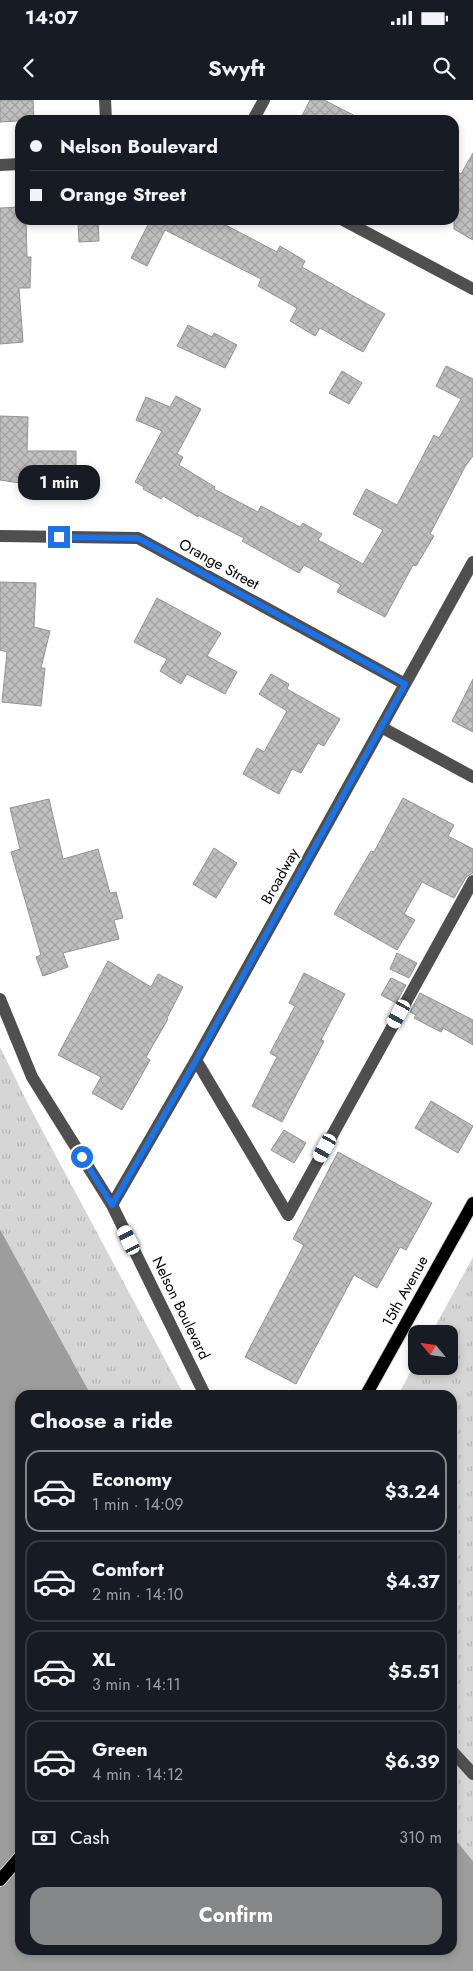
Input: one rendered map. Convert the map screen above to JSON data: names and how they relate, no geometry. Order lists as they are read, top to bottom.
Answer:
{
  "streets": {
    "main road": ["15th Avenue"],
    "street": ["Orange Street", "Broadway", "Nelson Boulevard"]
  },
  "crossings": [
    ["Orange Street", "Broadway"],
    ["Broadway", "Nelson Boulevard"]
  ],
  "north": "top left",
  "page": {
    "status": "14:07",
    "header": "Swyft",
    "banner": ["Nelson Boulevard", "Orange Street"],
    "bubble": "1 min",
    "heading": "Choose a ride",
    "list": [
      {
        "name": "Economy",
        "note": "1 min · 14:09",
        "value": "$3.24"
      },
      {
        "name": "Comfort",
        "note": "2 min · 14:10",
        "value": "$4.37"
      },
      {
        "name": "XL",
        "note": "3 min · 14:11",
        "value": "$5.51"
      },
      {
        "name": "Green",
        "note": "4 min · 14:12",
        "value": "$6.39"
      }
    ],
    "pay": ["Cash", "310 m"],
    "buttons": "Confirm"
  }
}
